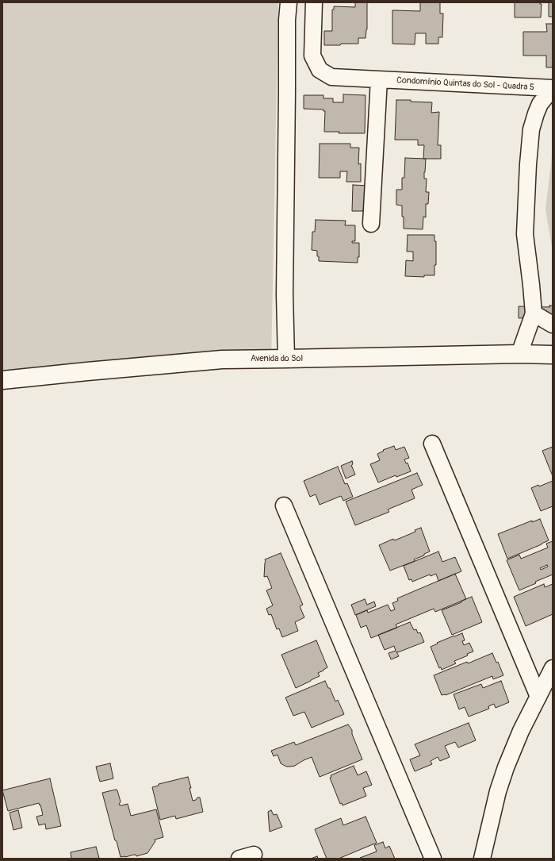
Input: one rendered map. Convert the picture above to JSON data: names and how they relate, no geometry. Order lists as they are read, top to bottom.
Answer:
{
  "streets": {
    "street": ["Condomínio Quintas do Sol - Quadra 5", "Avenida do Sol"]
  },
  "crossings": [
    ["Condomínio Quintas do Sol - Quadra 5", "Avenida do Sol"]
  ]
}
